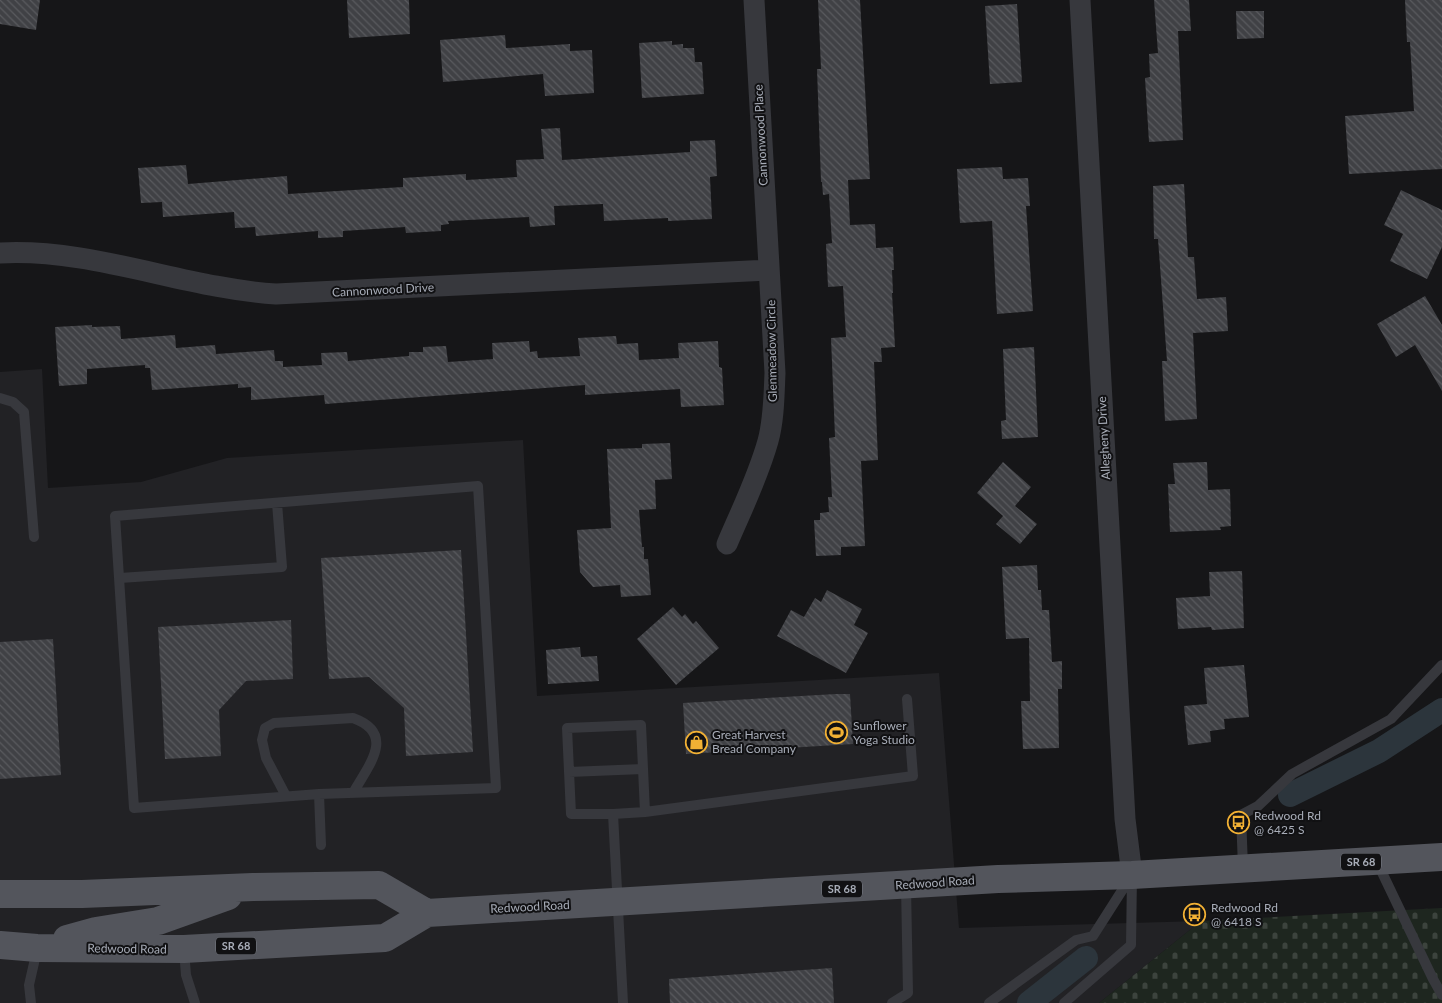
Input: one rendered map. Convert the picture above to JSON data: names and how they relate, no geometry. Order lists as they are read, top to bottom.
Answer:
{
  "streets": {
    "main road": ["SR 68", "Redwood Road"],
    "street": [
      "Cannonwood Place",
      "Cannonwood Drive",
      "Glenmeadow Circle",
      "Allegheny Drive"
    ]
  },
  "crossings": [
    ["Cannonwood Place", "Cannonwood Drive"],
    ["Cannonwood Place", "Glenmeadow Circle"],
    ["Cannonwood Drive", "Glenmeadow Circle"],
    ["Allegheny Drive", "Redwood Road"]
  ],
  "places": {
    "sports": ["Sunflower Yoga Studio"],
    "shop": ["Great Harvest Bread Company"],
    "bus stop": ["Redwood Rd @ 6425 S", "Redwood Rd @ 6418 S"]
  }
}
